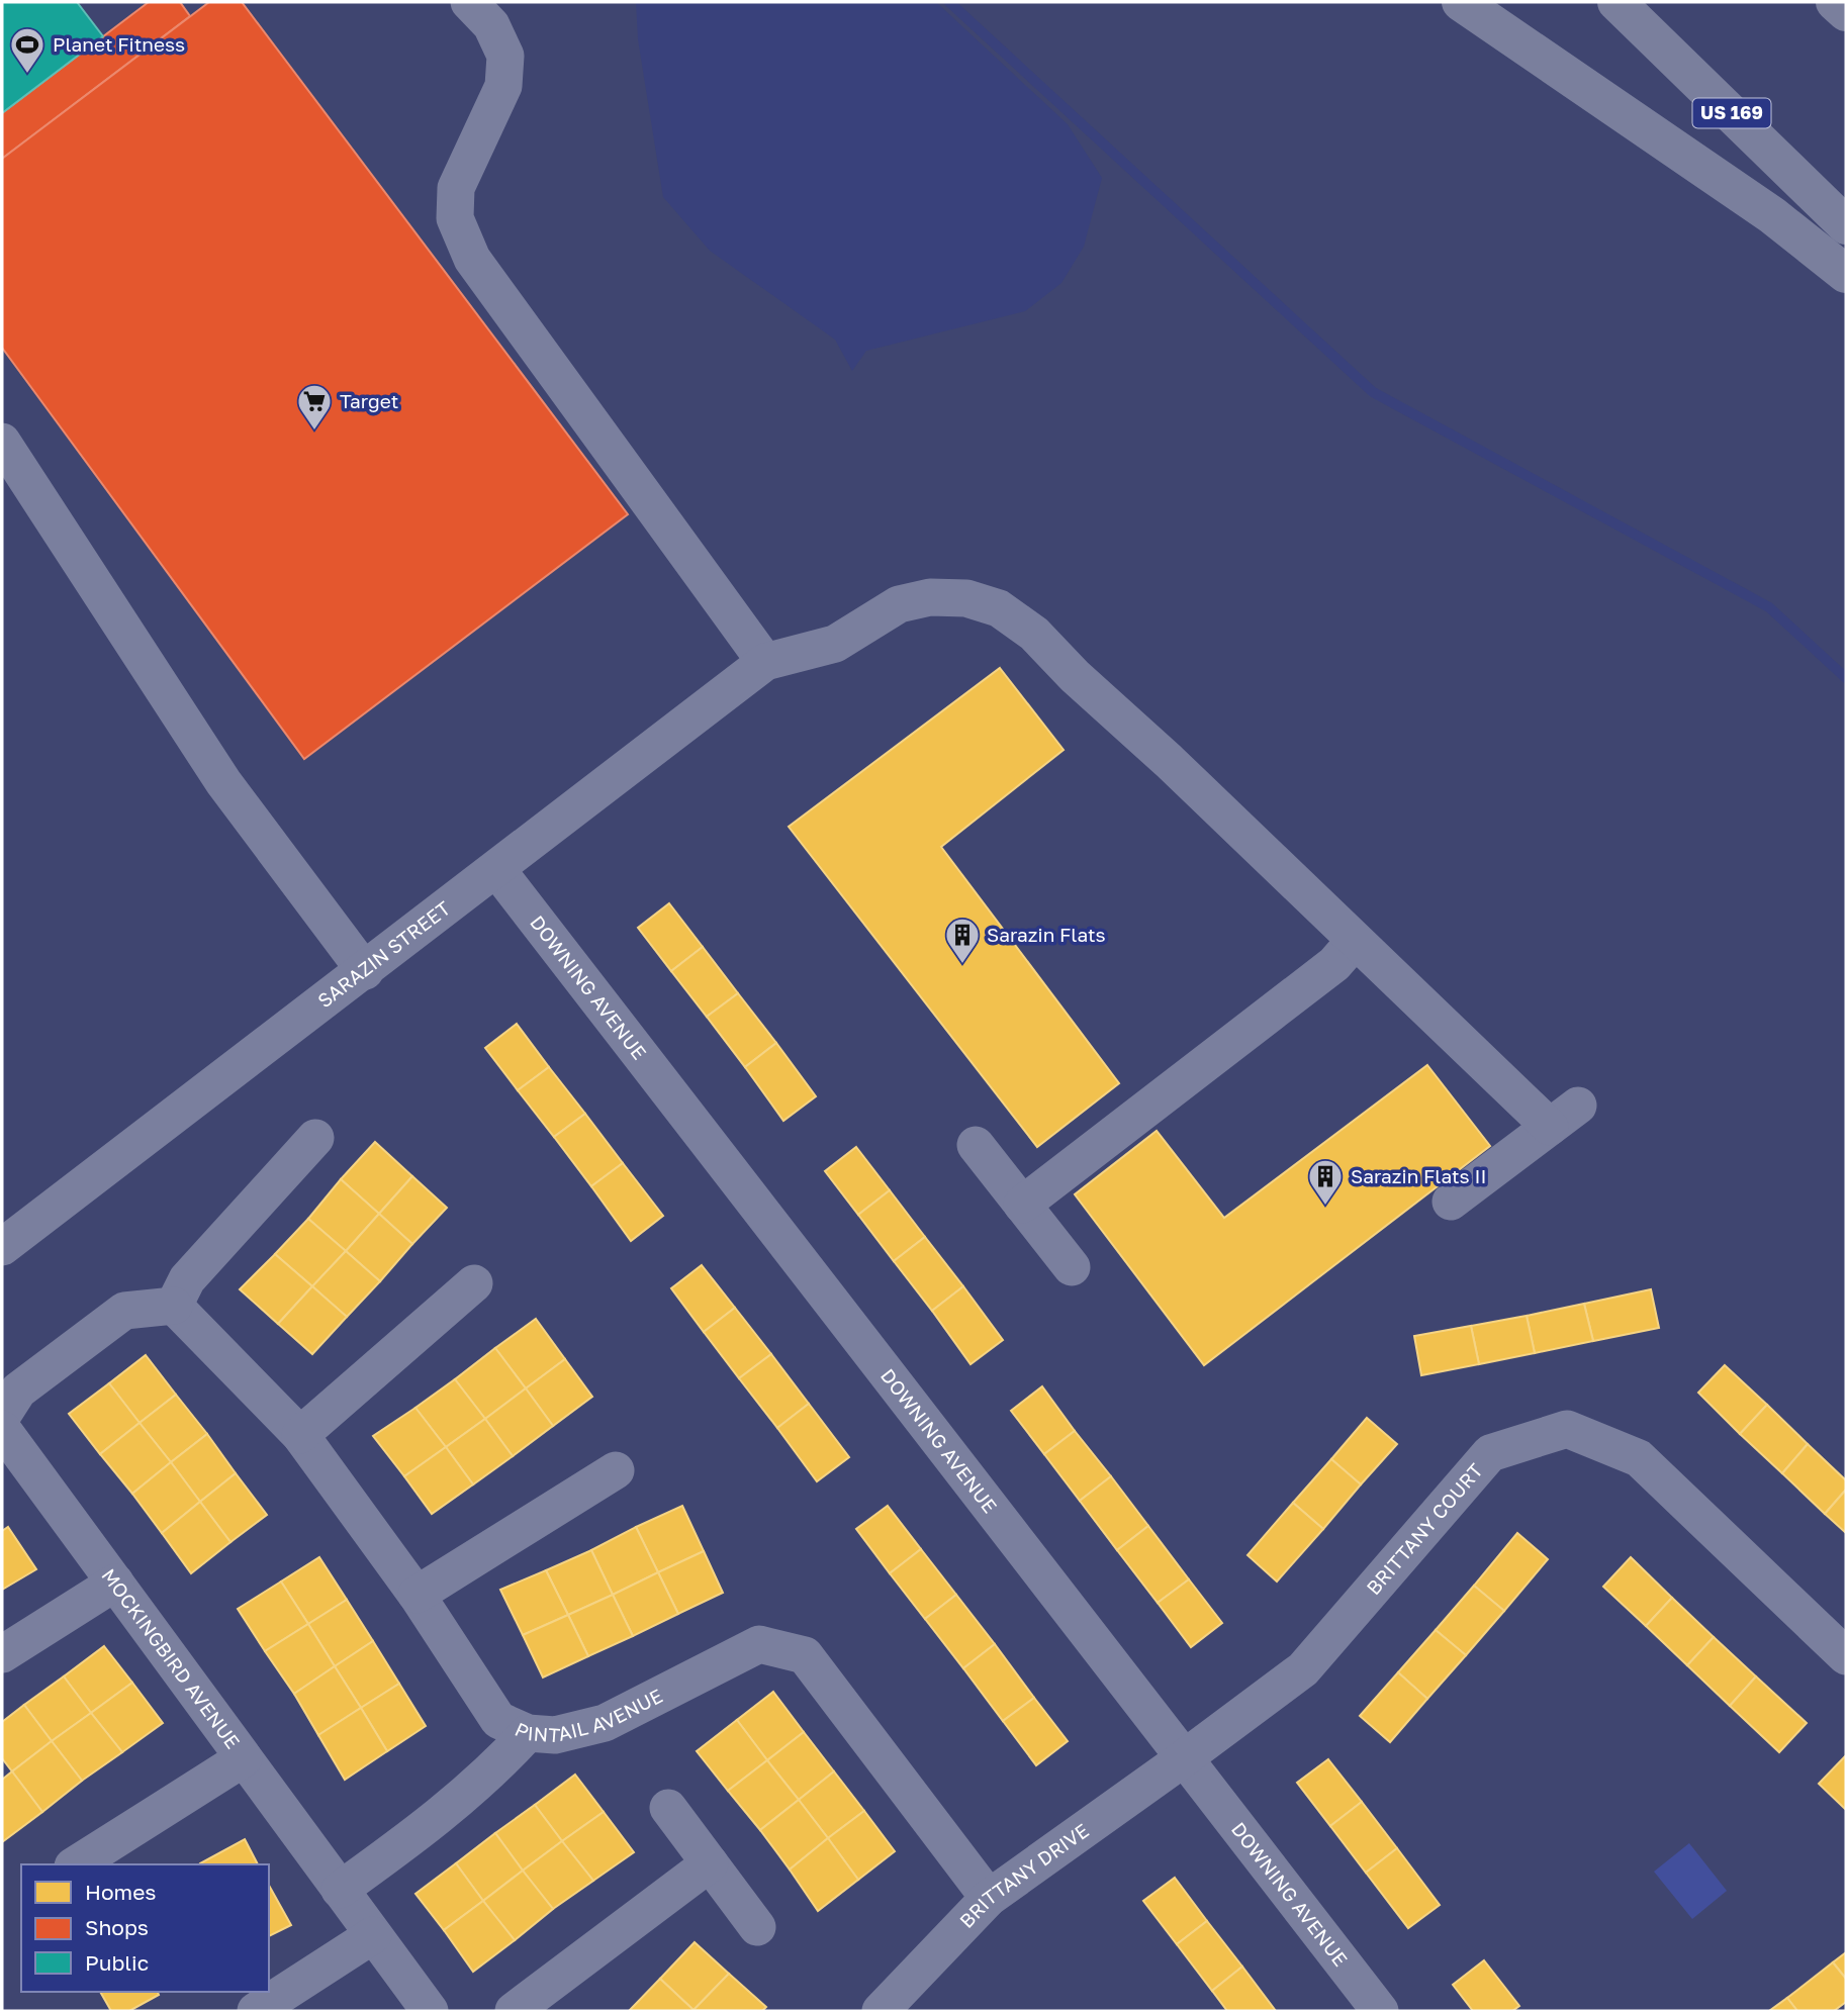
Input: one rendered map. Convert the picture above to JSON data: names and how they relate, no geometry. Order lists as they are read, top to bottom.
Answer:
{
  "streets": {
    "highway": ["US 169"],
    "street": [
      "SARAZIN STREET",
      "DOWNING AVENUE",
      "BRITTANY COURT",
      "MOCKINGBIRD AVENUE",
      "PINTAIL AVENUE",
      "BRITTANY DRIVE"
    ]
  },
  "crossings": [
    ["SARAZIN STREET", "DOWNING AVENUE"],
    ["DOWNING AVENUE", "BRITTANY COURT"],
    ["DOWNING AVENUE", "BRITTANY DRIVE"],
    ["BRITTANY COURT", "BRITTANY DRIVE"],
    ["PINTAIL AVENUE", "BRITTANY DRIVE"]
  ],
  "places": {
    "sports": ["Planet Fitness"],
    "supermarket": ["Target"],
    "building": ["Sarazin Flats", "Sarazin Flats II"]
  },
  "legend": ["Homes", "Shops", "Public"]
}
